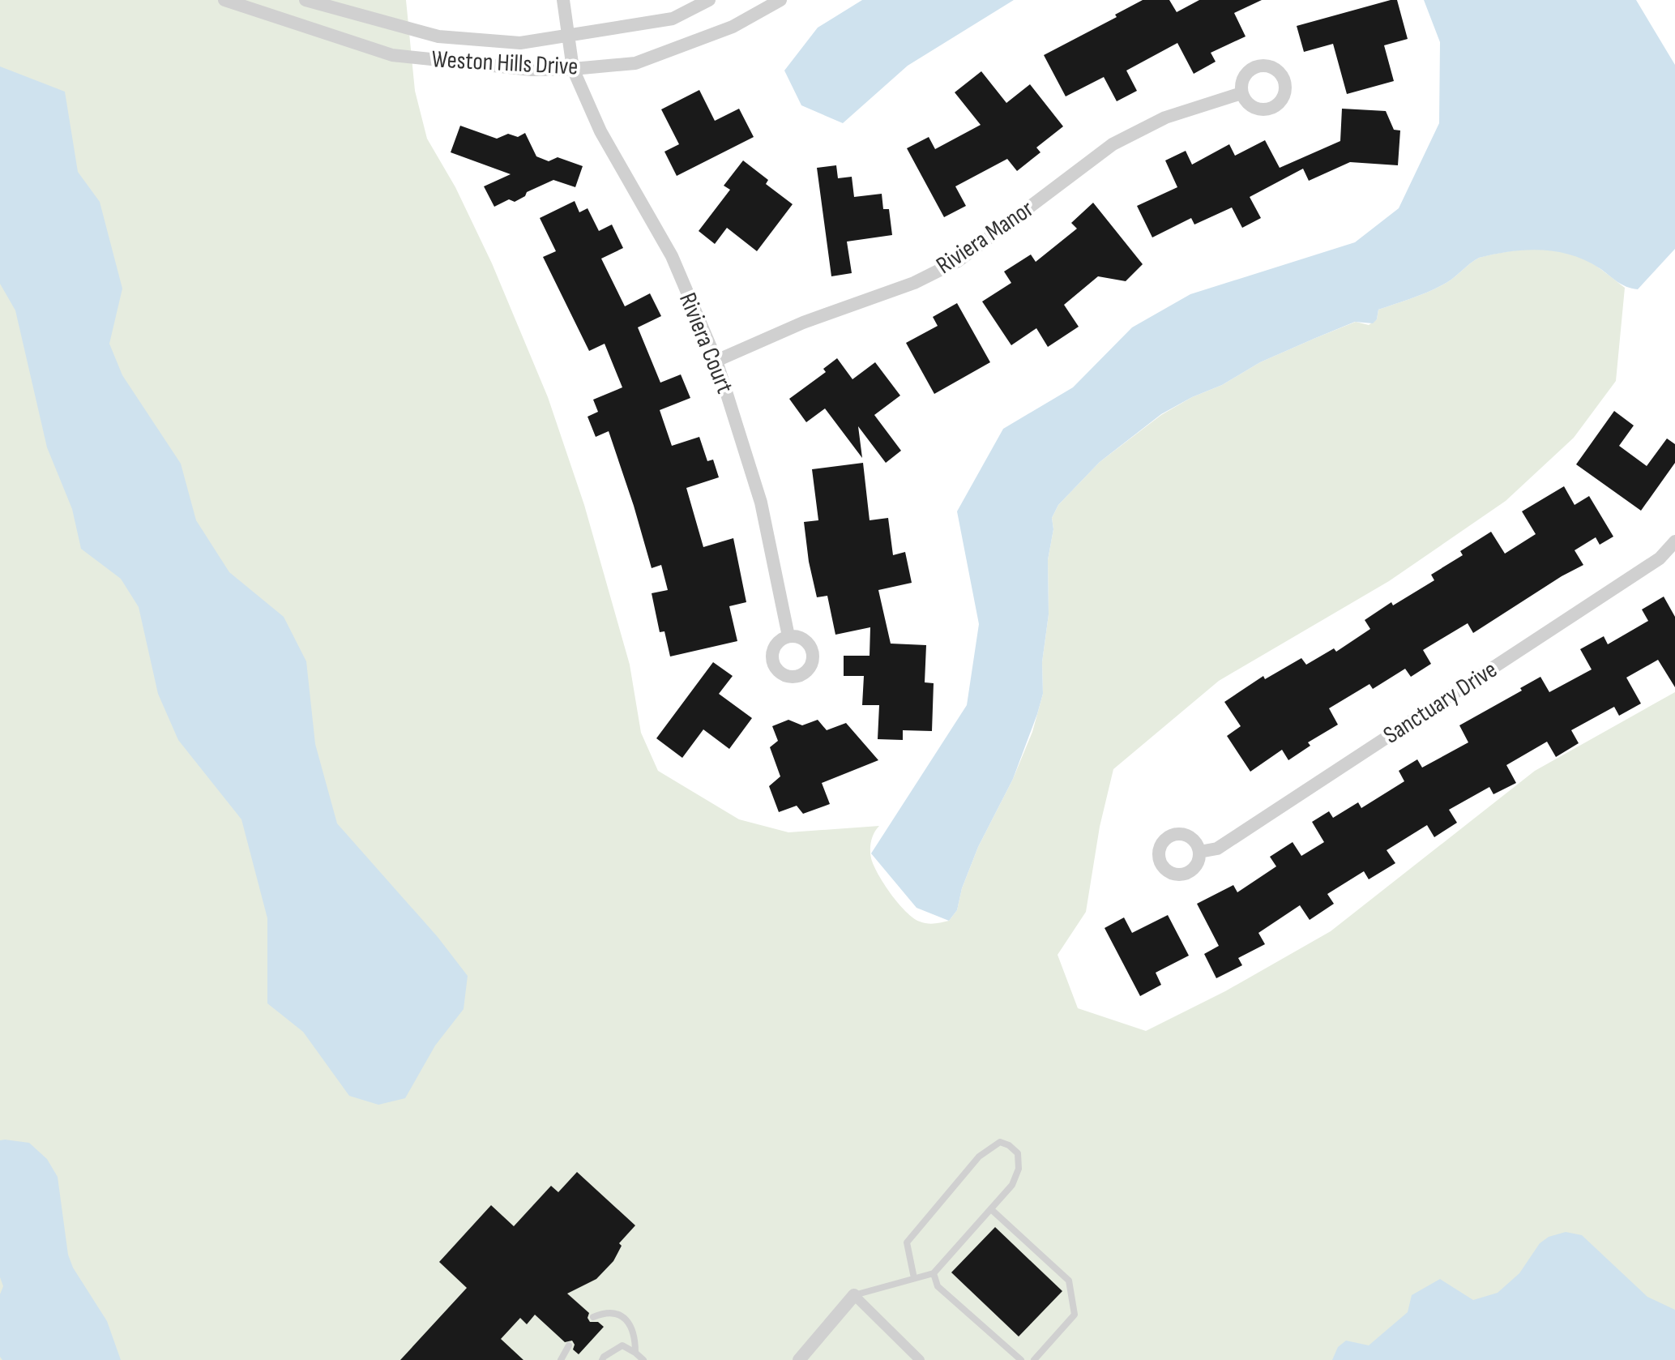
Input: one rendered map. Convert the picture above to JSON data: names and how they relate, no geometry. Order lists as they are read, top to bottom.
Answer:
{
  "streets": {
    "street": [
      "Weston Hills Drive",
      "Riviera Manor",
      "Riviera Court",
      "Sanctuary Drive"
    ]
  },
  "crossings": [
    ["Weston Hills Drive", "Riviera Court"],
    ["Riviera Manor", "Riviera Court"]
  ]
}
